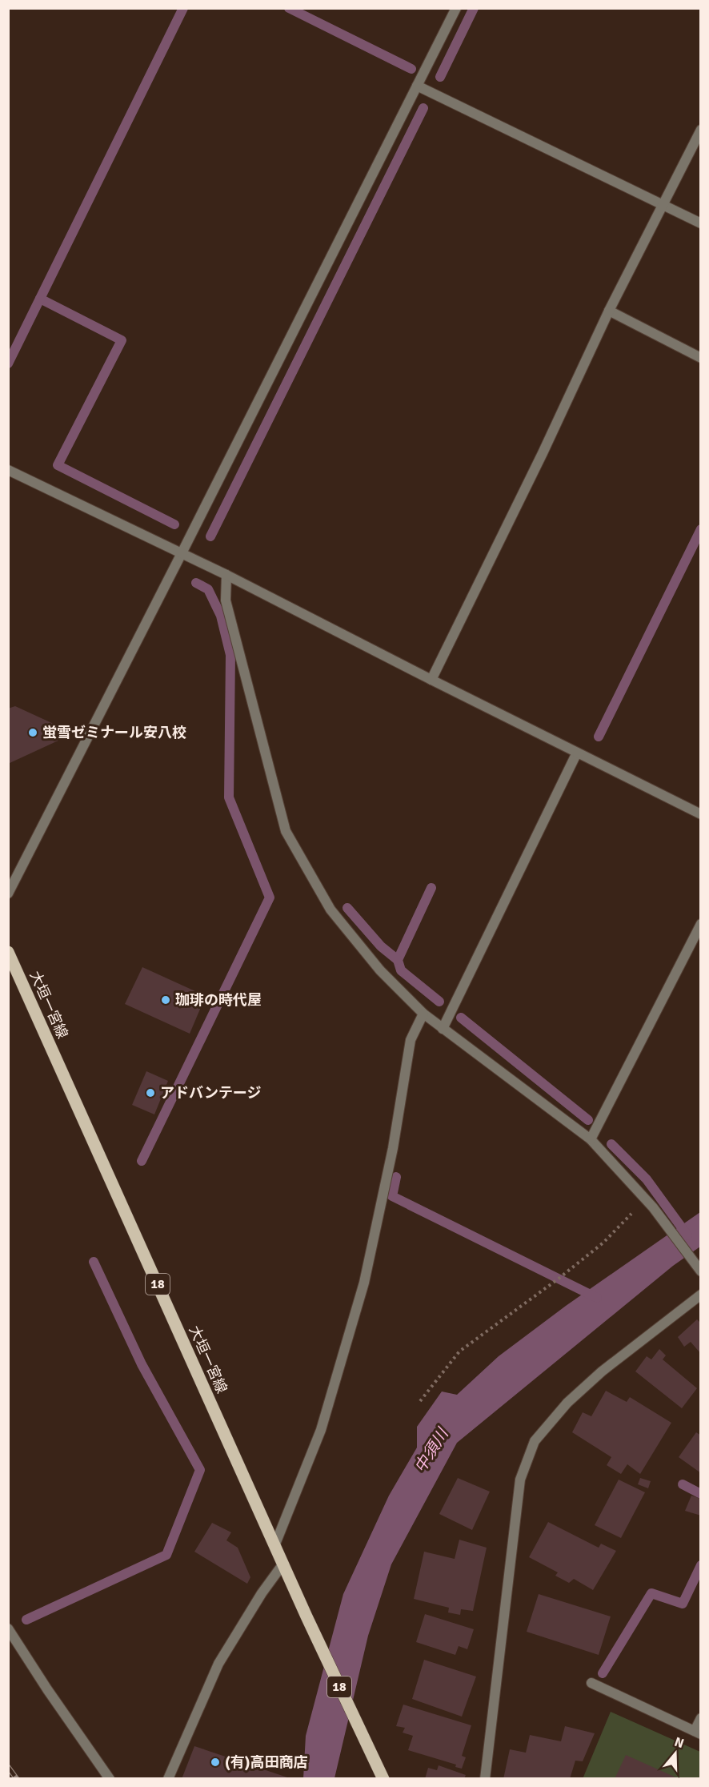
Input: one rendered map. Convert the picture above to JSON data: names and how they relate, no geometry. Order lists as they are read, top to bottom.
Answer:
{
  "streets": {
    "main road": ["大垣一宮線", "18"]
  },
  "water": ["中須川"],
  "places": [
    "蛍雪ゼミナール安八校",
    "珈琲の時代屋",
    "アドバンテージ",
    "(有)高田商店"
  ],
  "north": "top"
}
